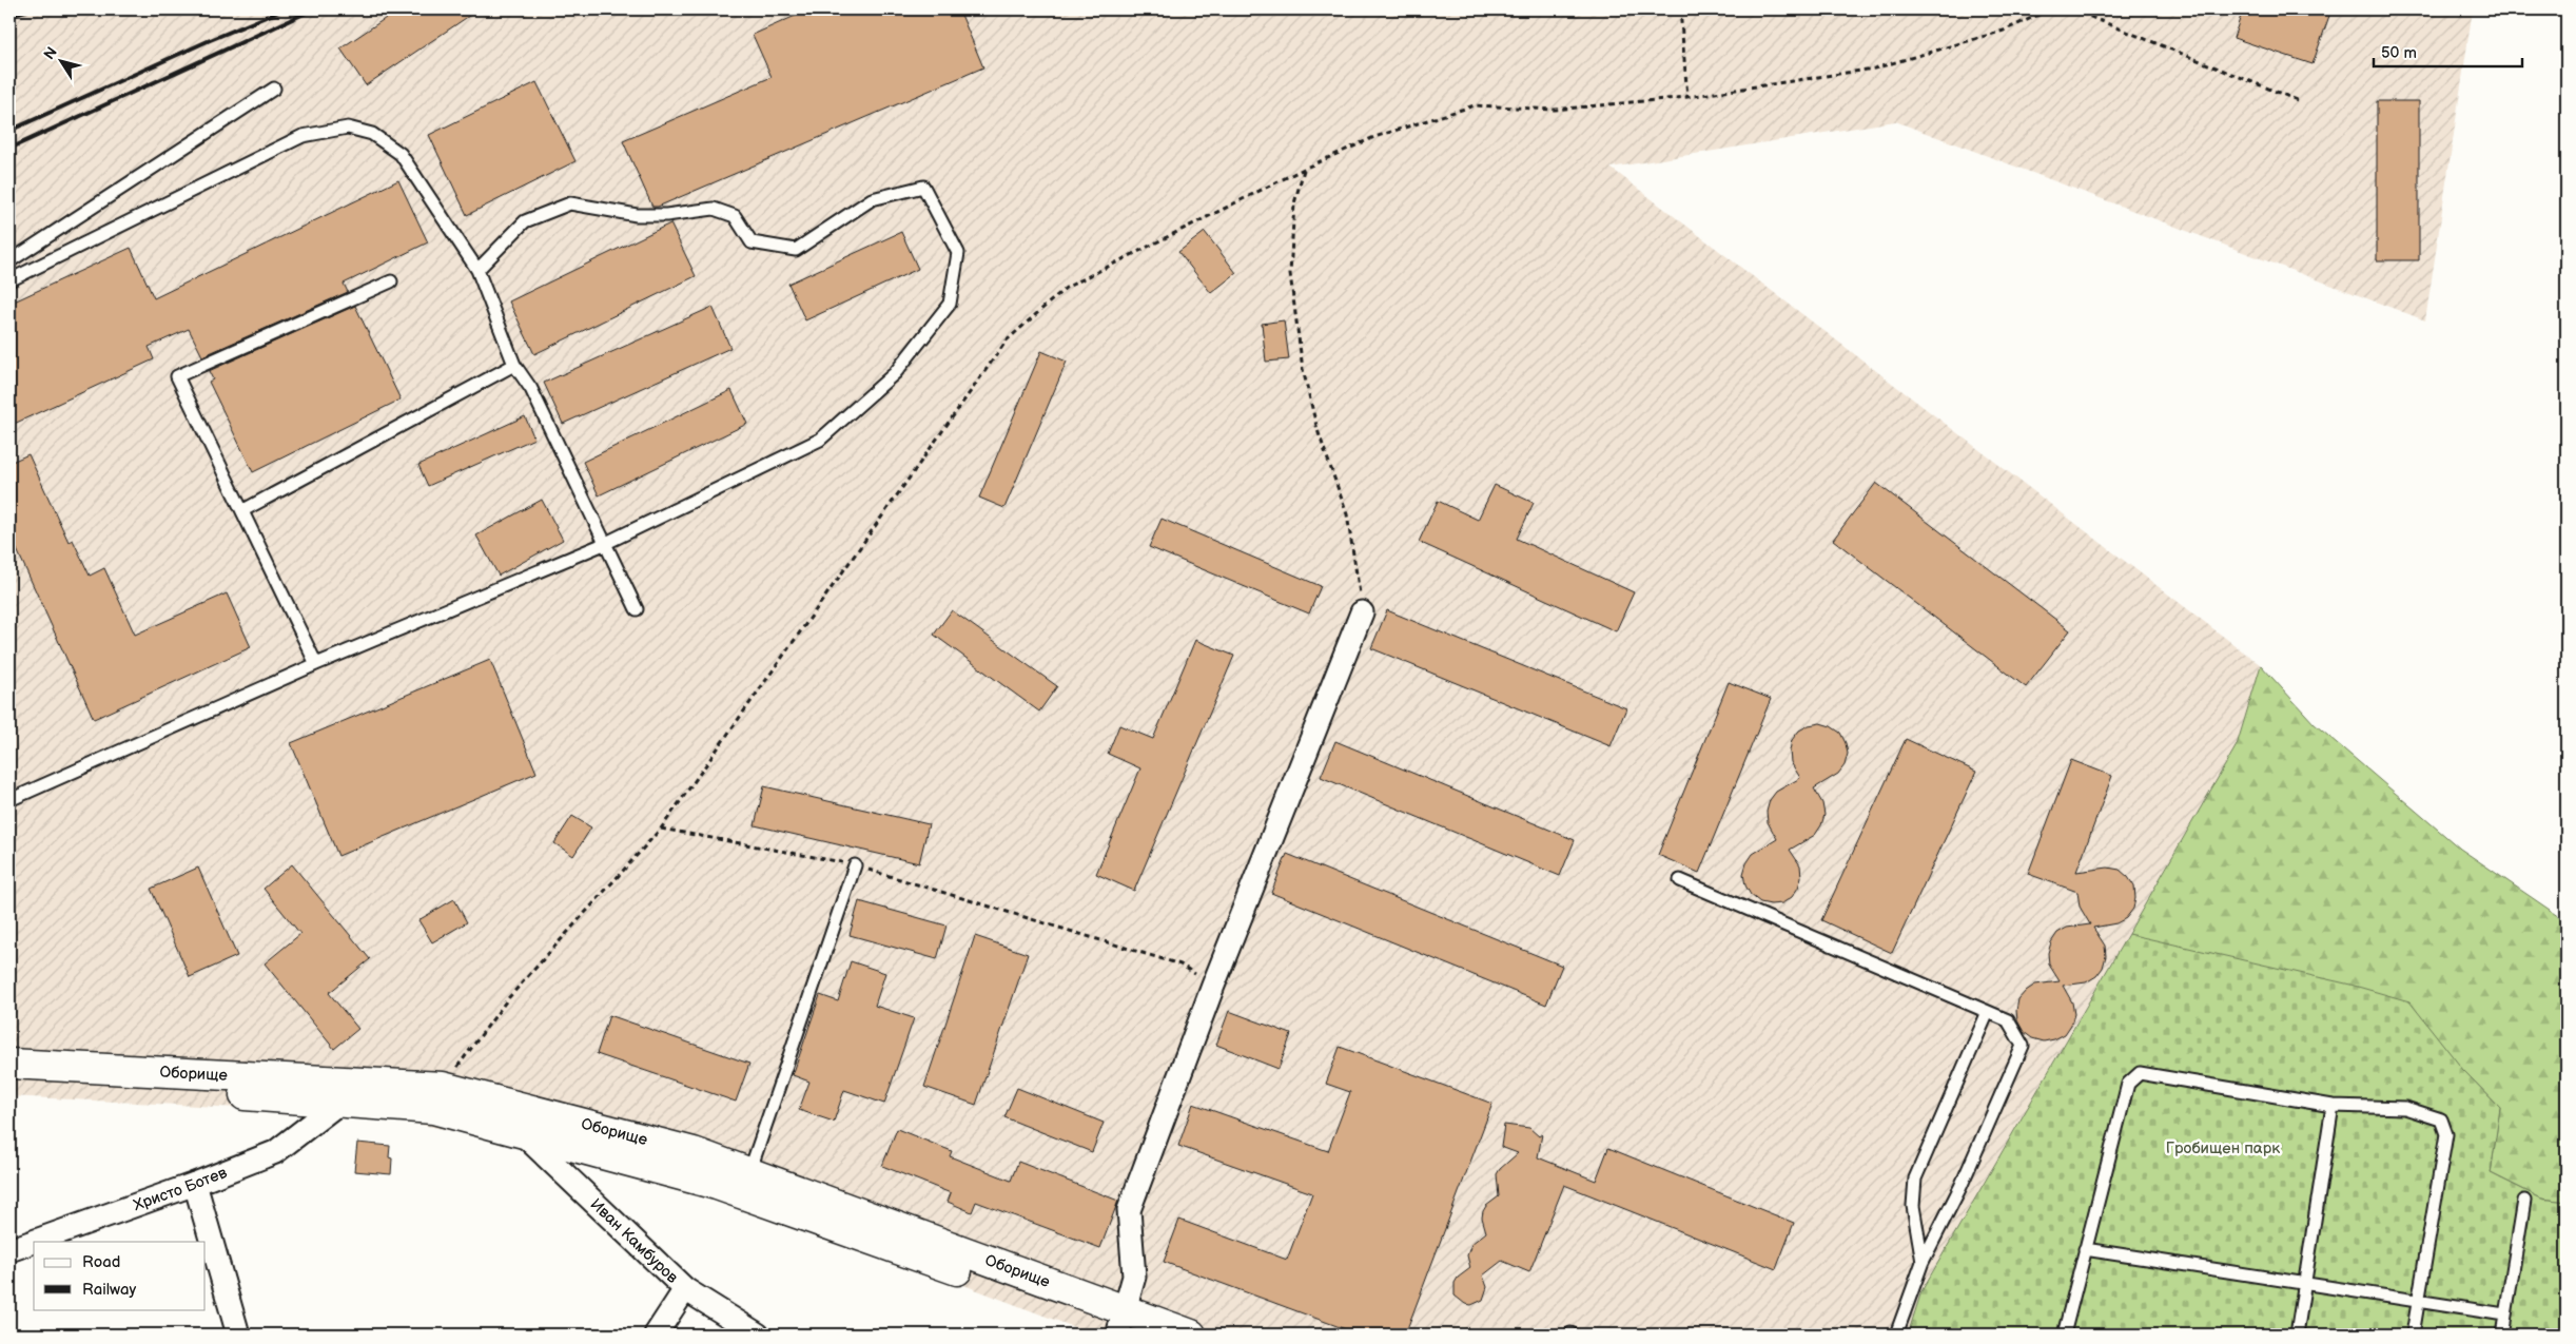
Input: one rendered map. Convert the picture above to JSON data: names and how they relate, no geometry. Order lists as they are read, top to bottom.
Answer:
{
  "streets": {
    "main road": ["Оборище"],
    "street": ["Христо Ботев", "Иван Камбуров"]
  },
  "crossings": [
    ["Оборище", "Христо Ботев"],
    ["Оборище", "Иван Камбуров"]
  ],
  "parks": ["Гробищен парк"],
  "legend": ["Road", "Railway"],
  "scale_bar": "50 m",
  "north": "top left"
}
